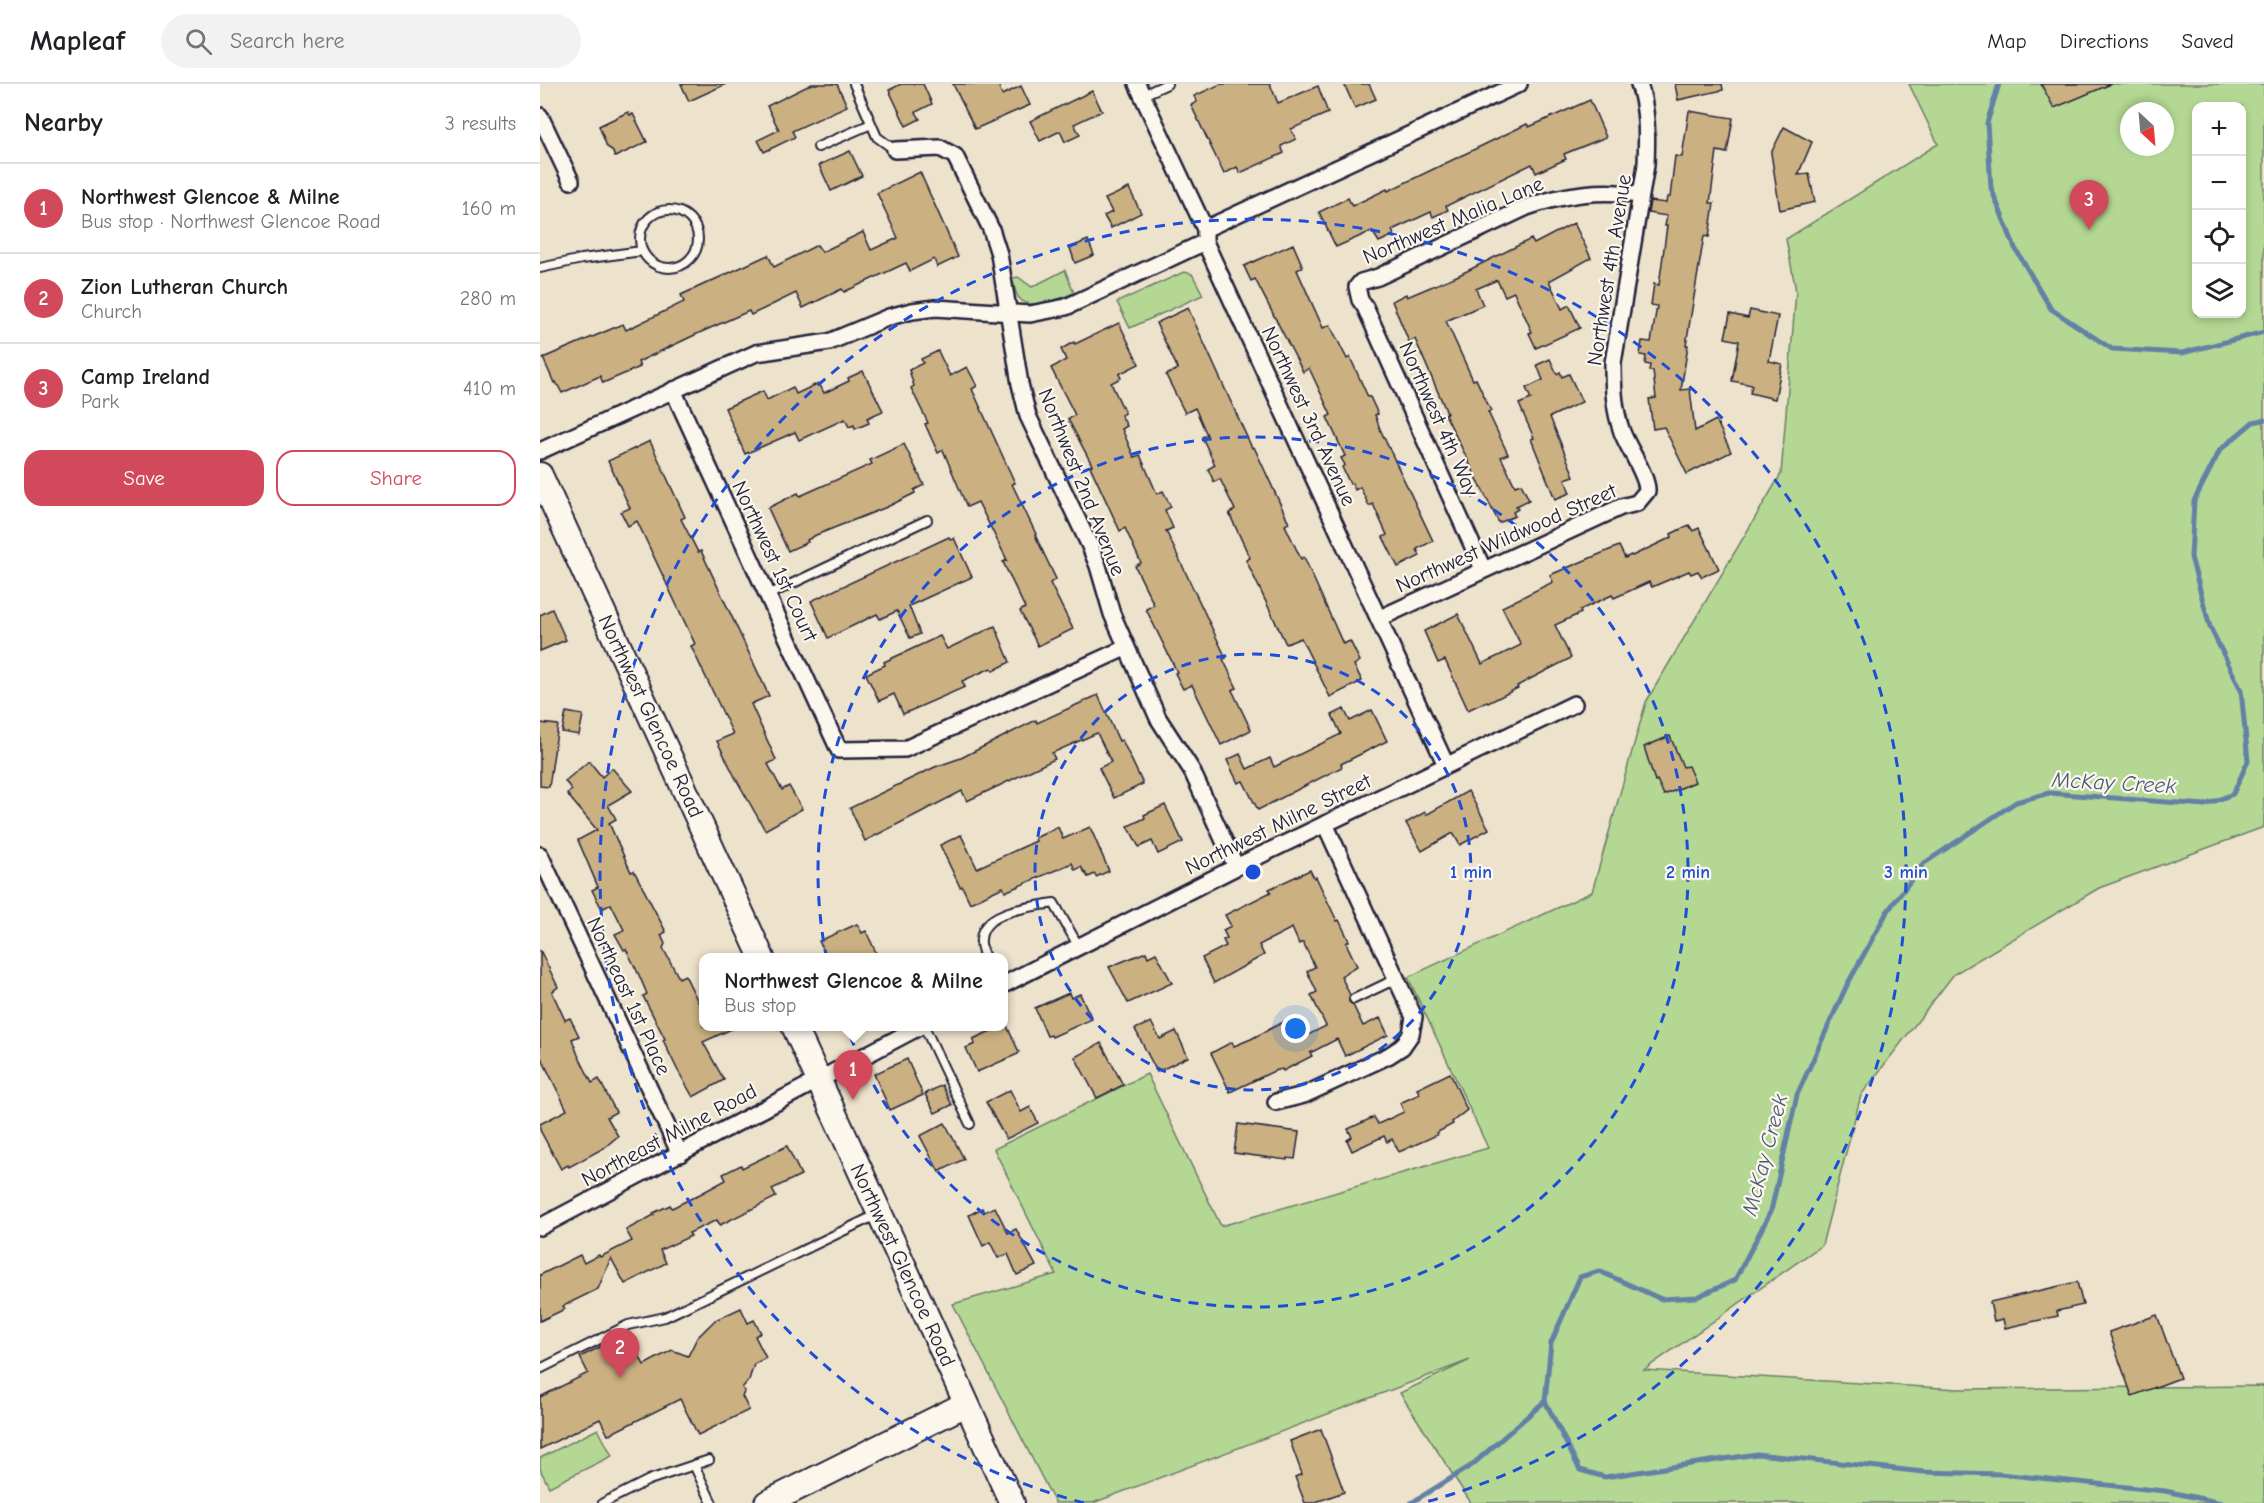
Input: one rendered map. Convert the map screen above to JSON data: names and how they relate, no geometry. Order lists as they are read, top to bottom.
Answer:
{
  "streets": {
    "main road": ["Northwest Glencoe Road"],
    "street": [
      "Northwest Malia Lane",
      "Northwest 4th Avenue",
      "Northwest 3rd Avenue",
      "Northwest 4th Way",
      "Northwest 2nd Avenue",
      "Northwest Wildwood Street",
      "Northwest 1st Court",
      "Northwest Milne Street",
      "Northeast 1st Place",
      "Northeast Milne Road"
    ]
  },
  "crossings": [
    ["Northwest Malia Lane", "Northwest 4th Avenue"],
    ["Northwest Malia Lane", "Northwest 4th Way"],
    ["Northwest 4th Avenue", "Northwest Wildwood Street"],
    ["Northwest 3rd Avenue", "Northwest Wildwood Street"],
    ["Northwest 3rd Avenue", "Northwest Milne Street"],
    ["Northwest 4th Way", "Northwest Wildwood Street"],
    ["Northwest 2nd Avenue", "Northwest 1st Court"],
    ["Northwest 2nd Avenue", "Northwest Milne Street"],
    ["Northwest Glencoe Road", "Northeast Milne Road"],
    ["Northeast 1st Place", "Northeast Milne Road"]
  ],
  "water": ["McKay Creek"],
  "north": "bottom right",
  "page": {
    "header": "Mapleaf",
    "search": "Search here",
    "nav": ["Map", "Directions", "Saved"],
    "heading": ["Nearby", "3 results"],
    "map_buttons": ["+", "−"],
    "list": [
      {
        "mark": "1",
        "name": "Northwest Glencoe & Milne",
        "note": "Bus stop · Northwest Glencoe Road",
        "value": "160 m"
      },
      {
        "mark": "2",
        "name": "Zion Lutheran Church",
        "note": "Church",
        "value": "280 m"
      },
      {
        "mark": "3",
        "name": "Camp Ireland",
        "note": "Park",
        "value": "410 m"
      }
    ],
    "pins": ["3", "1", "2"],
    "buttons": ["Save", "Share"],
    "popup": ["Northwest Glencoe & Milne", "Bus stop"]
  },
  "rings": ["1 min", "2 min", "3 min"]
}
